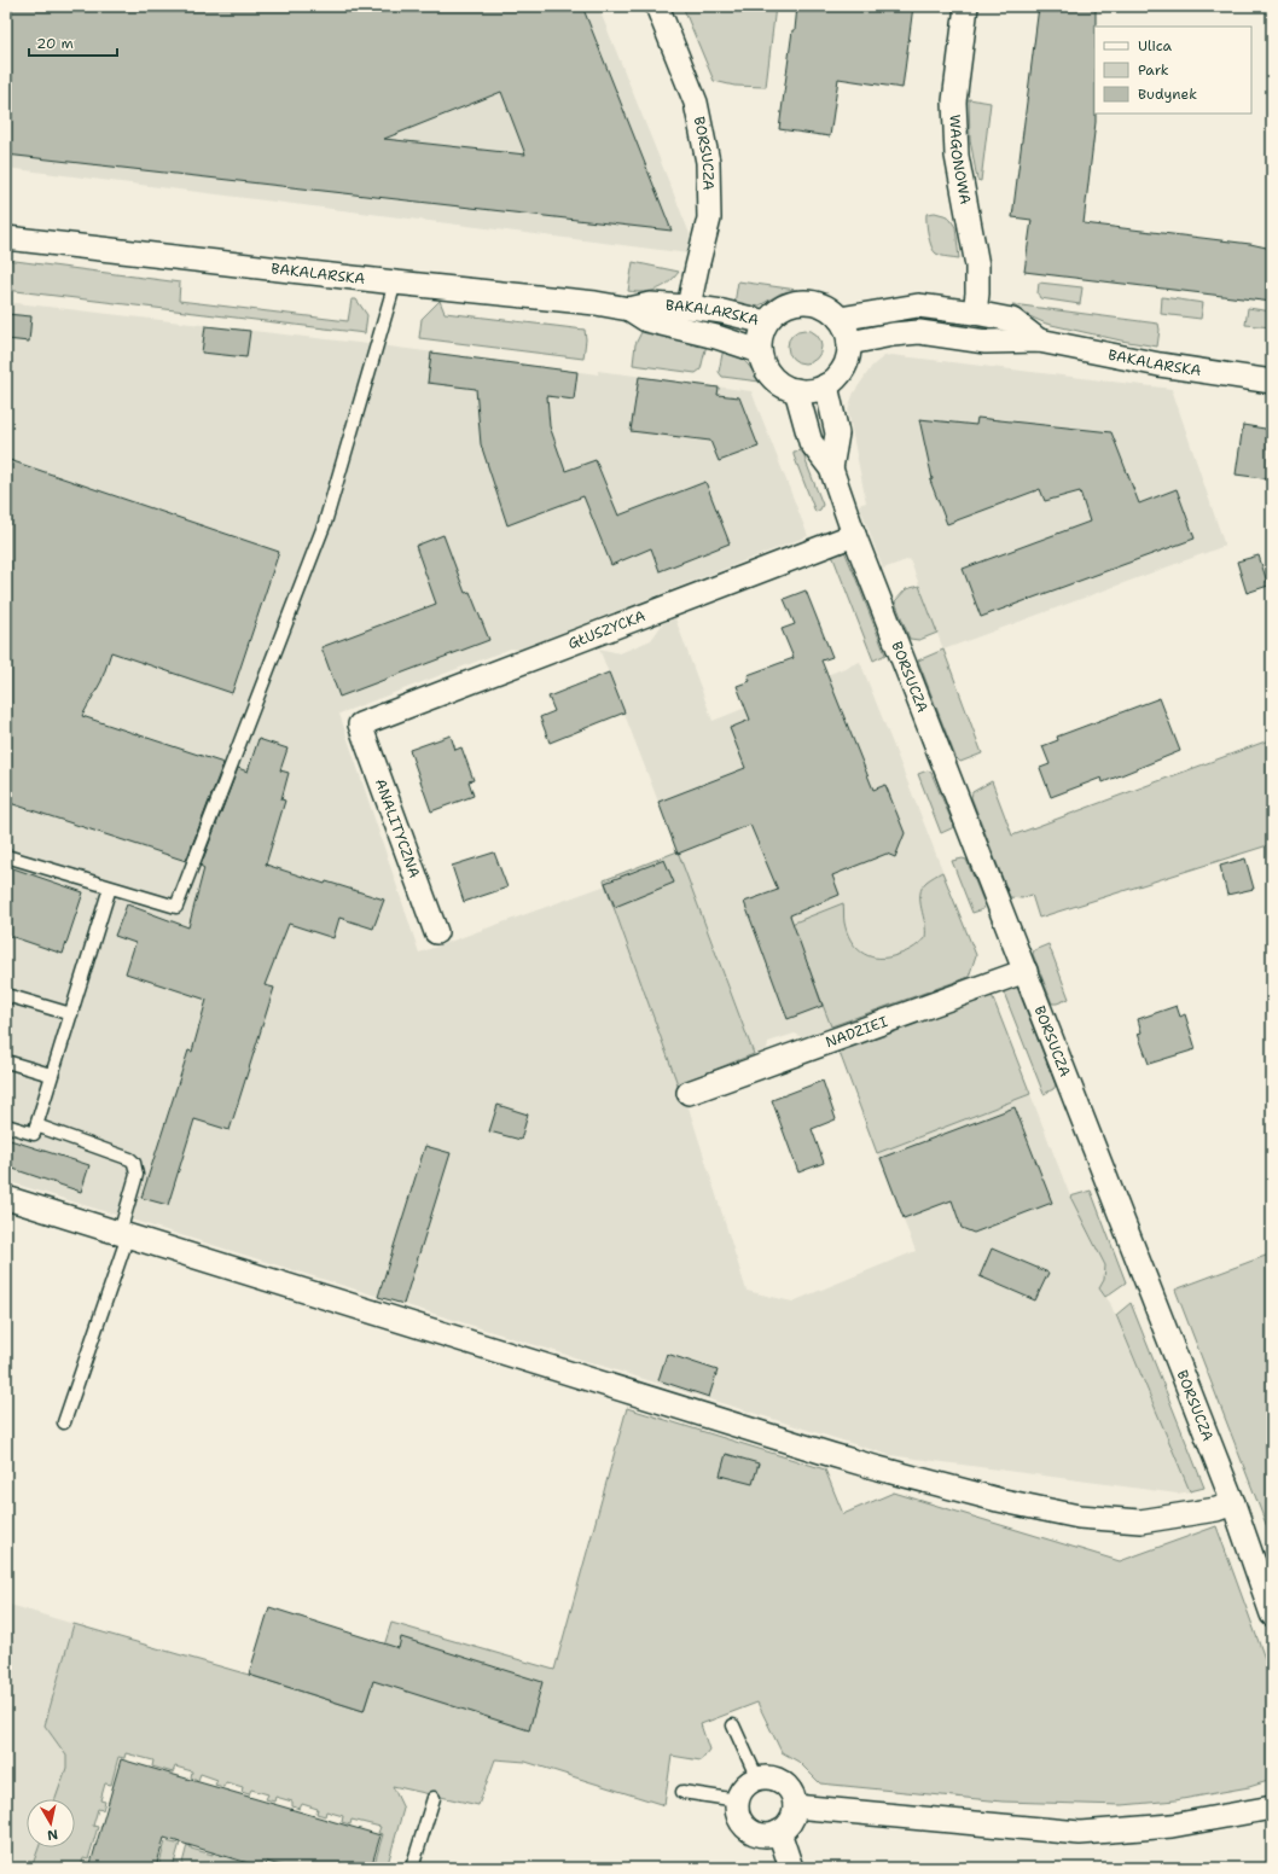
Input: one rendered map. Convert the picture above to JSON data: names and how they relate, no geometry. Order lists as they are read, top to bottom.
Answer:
{
  "streets": {
    "street": [
      "BORSUCZA",
      "WAGONOWA",
      "BAKALARSKA",
      "GŁUSZYCKA",
      "ANALITYCZNA",
      "NADZIEI"
    ]
  },
  "crossings": [
    ["BORSUCZA", "BAKALARSKA"],
    ["BORSUCZA", "GŁUSZYCKA"],
    ["BORSUCZA", "NADZIEI"],
    ["WAGONOWA", "BAKALARSKA"],
    ["GŁUSZYCKA", "ANALITYCZNA"]
  ],
  "legend": ["Ulica", "Park", "Budynek"],
  "scale_bar": "20 m",
  "north": "bottom"
}
